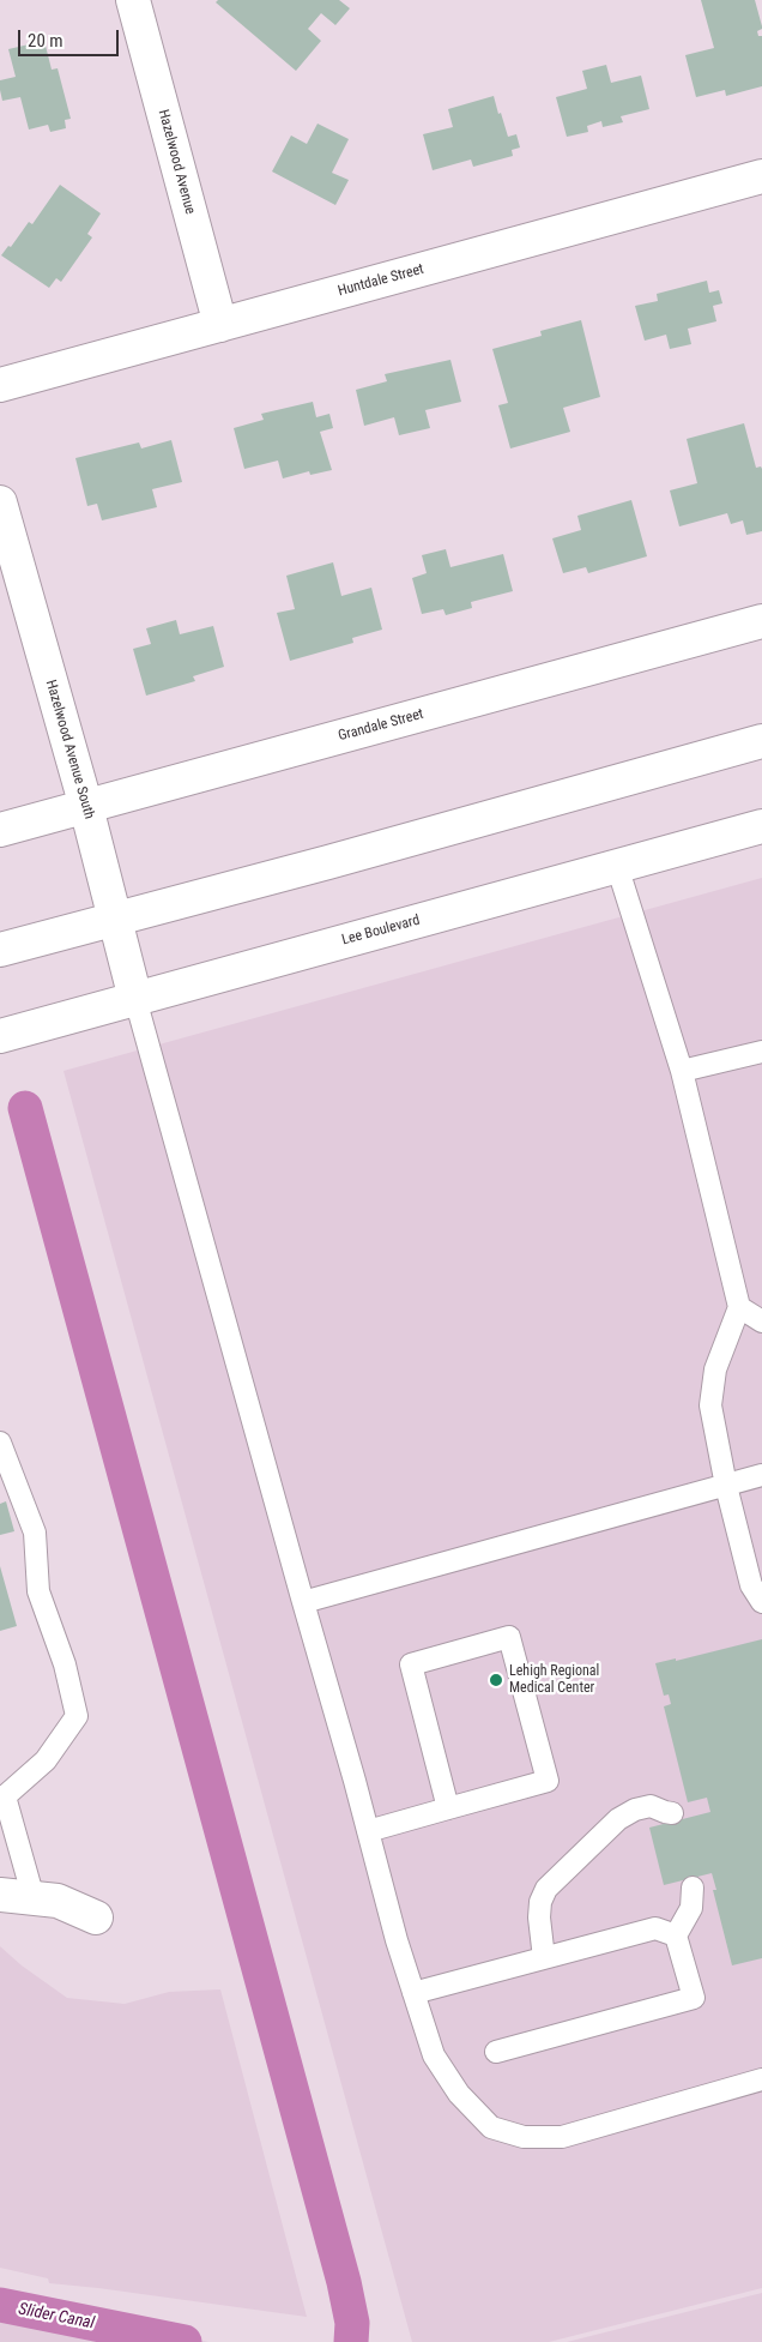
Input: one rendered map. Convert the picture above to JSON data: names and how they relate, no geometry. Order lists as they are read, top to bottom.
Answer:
{
  "streets": {
    "street": [
      "Hazelwood Avenue",
      "Huntdale Street",
      "Grandale Street",
      "Hazelwood Avenue South",
      "Lee Boulevard"
    ]
  },
  "crossings": [
    ["Hazelwood Avenue", "Huntdale Street"],
    ["Grandale Street", "Hazelwood Avenue South"],
    ["Hazelwood Avenue South", "Lee Boulevard"]
  ],
  "water": ["Slider Canal"],
  "places": ["Lehigh Regional Medical Center"],
  "scale_bar": "20 m"
}
